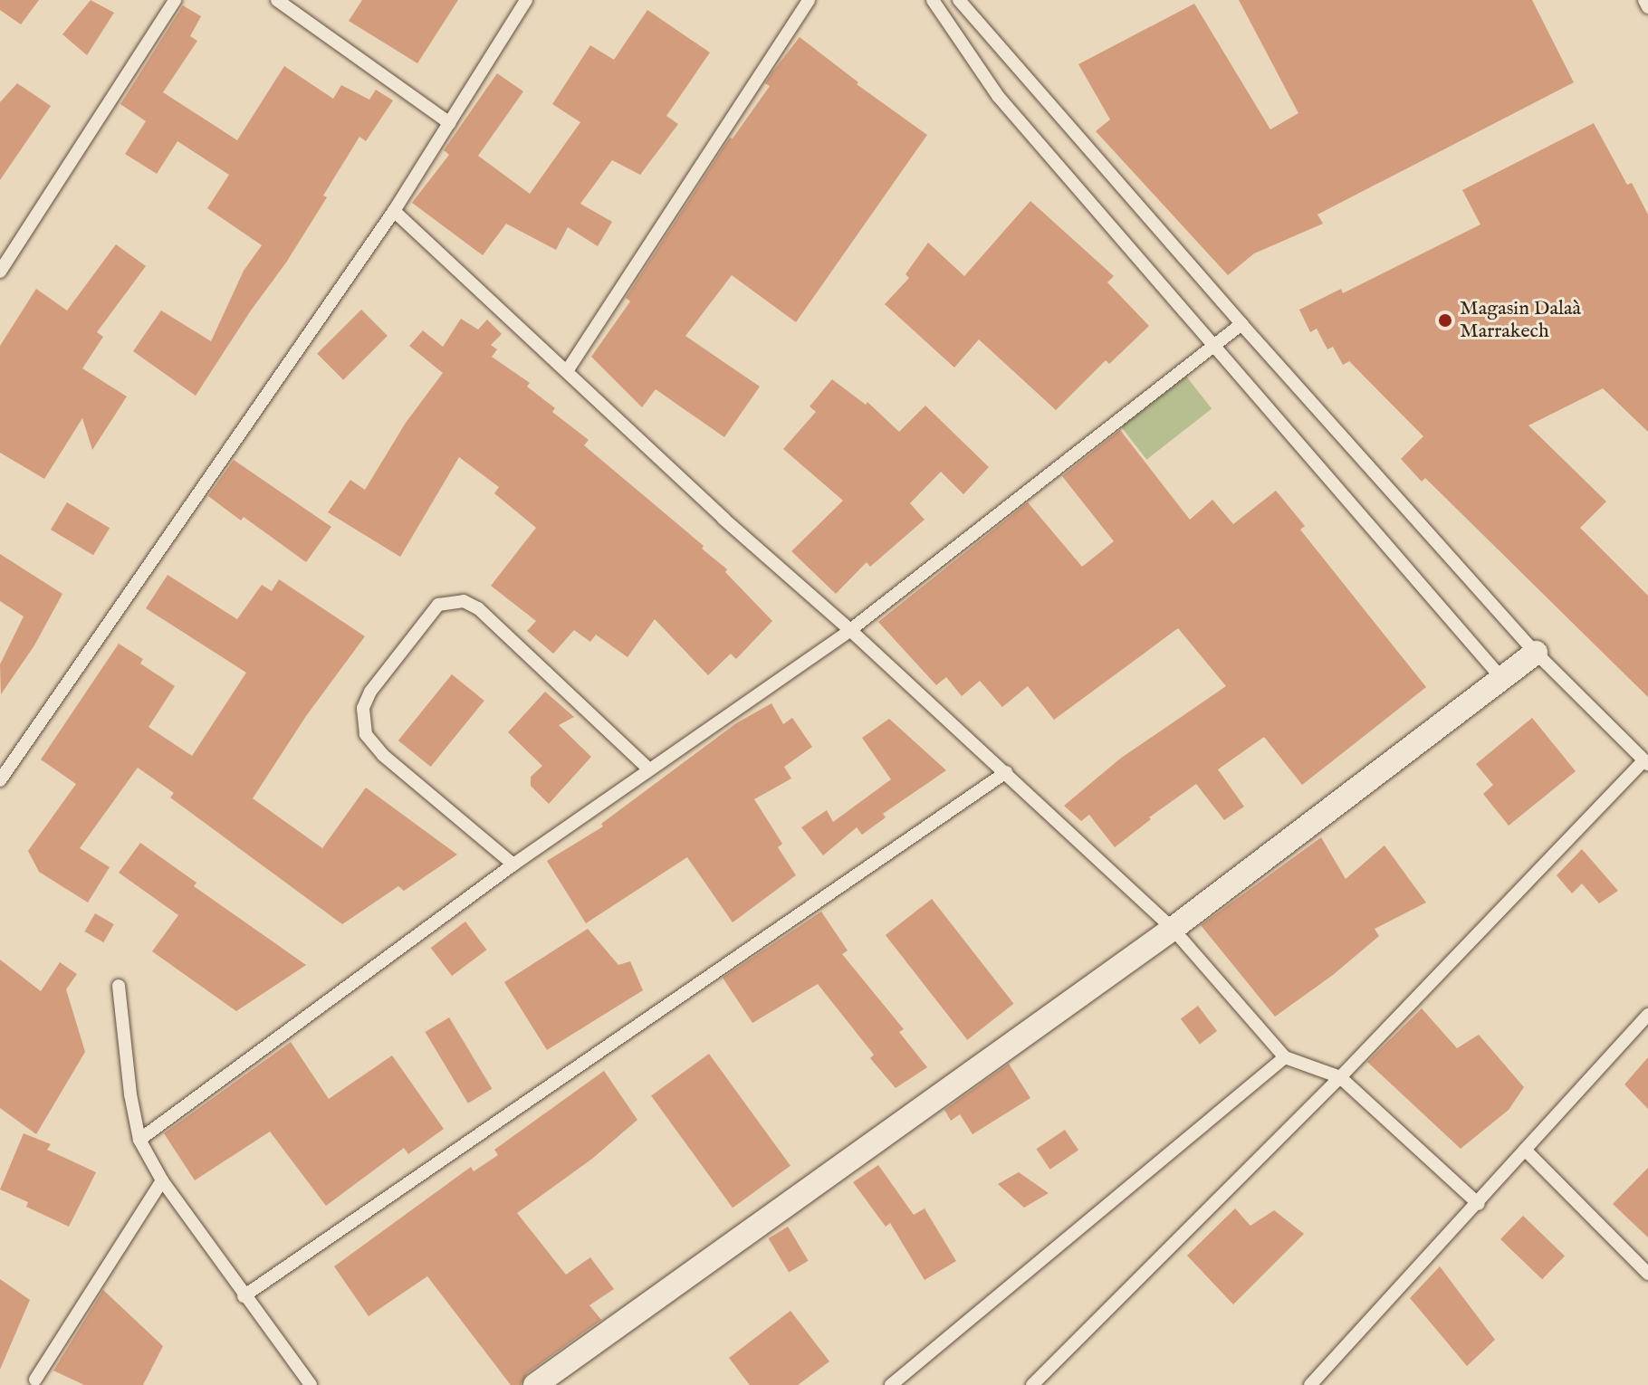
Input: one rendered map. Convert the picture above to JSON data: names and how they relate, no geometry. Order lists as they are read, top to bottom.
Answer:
{
  "places": ["Magasin Dalaà Marrakech"]
}
